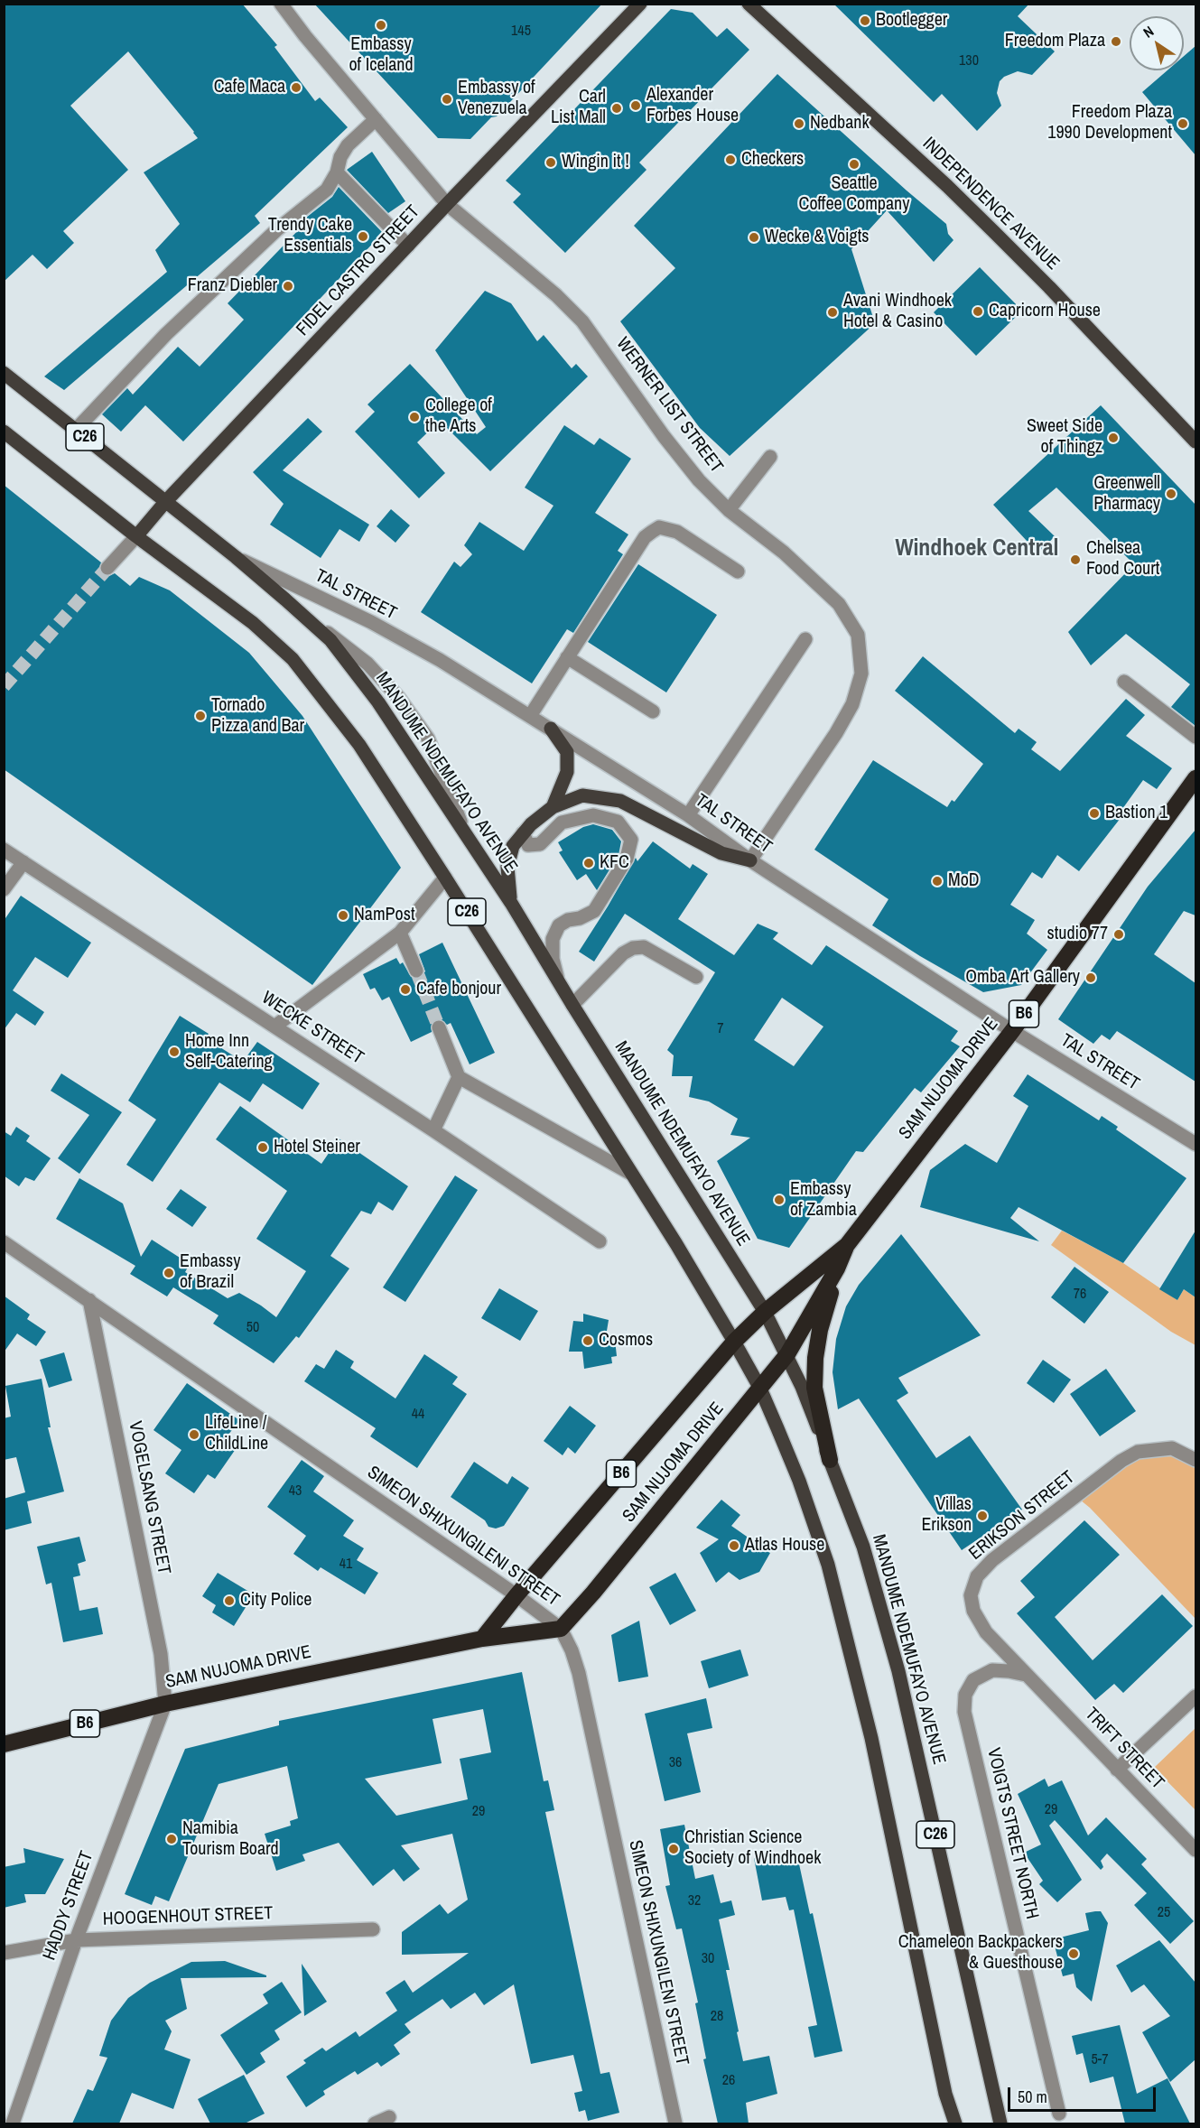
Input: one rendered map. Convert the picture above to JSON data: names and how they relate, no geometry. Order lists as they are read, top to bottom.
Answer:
{
  "streets": {
    "highway": ["B6", "SAM NUJOMA DRIVE"],
    "main road": [
      "INDEPENDENCE AVENUE",
      "FIDEL CASTRO STREET",
      "C26",
      "MANDUME NDEMUFAYO AVENUE"
    ],
    "street": [
      "WERNER LIST STREET",
      "TAL STREET",
      "WECKE STREET",
      "VOGELSANG STREET",
      "ERIKSON STREET",
      "SIMEON SHIXUNGILENI STREET",
      "TRIFT STREET",
      "VOIGTS STREET NORTH",
      "HADDY STREET",
      "HOOGENHOUT STREET"
    ]
  },
  "crossings": [
    ["FIDEL CASTRO STREET", "WERNER LIST STREET"],
    ["FIDEL CASTRO STREET", "C26"],
    ["FIDEL CASTRO STREET", "MANDUME NDEMUFAYO AVENUE"],
    ["WERNER LIST STREET", "TAL STREET"],
    ["C26", "SAM NUJOMA DRIVE"],
    ["TAL STREET", "MANDUME NDEMUFAYO AVENUE"],
    ["TAL STREET", "SAM NUJOMA DRIVE"],
    ["MANDUME NDEMUFAYO AVENUE", "SAM NUJOMA DRIVE"],
    ["SAM NUJOMA DRIVE", "VOGELSANG STREET"],
    ["SAM NUJOMA DRIVE", "SIMEON SHIXUNGILENI STREET"],
    ["SAM NUJOMA DRIVE", "HADDY STREET"],
    ["VOGELSANG STREET", "SIMEON SHIXUNGILENI STREET"],
    ["VOGELSANG STREET", "HADDY STREET"],
    ["ERIKSON STREET", "TRIFT STREET"],
    ["ERIKSON STREET", "VOIGTS STREET NORTH"],
    ["TRIFT STREET", "VOIGTS STREET NORTH"],
    ["HADDY STREET", "HOOGENHOUT STREET"]
  ],
  "districts": ["Windhoek Central"],
  "places": [
    "Bootlegger",
    "Embassy of Iceland",
    "Freedom Plaza",
    "Cafe Maca",
    "Embassy of Venezuela",
    "Alexander Forbes House",
    "Carl List Mall",
    "Nedbank",
    "Freedom Plaza 1990 Development",
    "Checkers",
    "Wingin it !",
    "Seattle Coffee Company",
    "Trendy Cake Essentials",
    "Wecke & Voigts",
    "Franz Diebler",
    "Capricorn House",
    "Avani Windhoek Hotel & Casino",
    "College of the Arts",
    "Sweet Side of Thingz",
    "Greenwell Pharmacy",
    "Chelsea Food Court",
    "Tornado Pizza and Bar",
    "Bastion 1",
    "KFC",
    "MoD",
    "NamPost",
    "studio 77",
    "Omba Art Gallery",
    "Cafe bonjour",
    "Home Inn Self-Catering",
    "Hotel Steiner",
    "Embassy of Zambia",
    "Embassy of Brazil",
    "Cosmos",
    "LifeLine / ChildLine",
    "Villas Erikson",
    "Atlas House",
    "City Police",
    "Namibia Tourism Board",
    "Christian Science Society of Windhoek",
    "Chameleon Backpackers & Guesthouse"
  ],
  "house_numbers": [
    "145",
    "130",
    "7",
    "76",
    "50",
    "44",
    "43",
    "41",
    "36",
    "29",
    "29",
    "32",
    "25",
    "30",
    "28",
    "5-7",
    "26"
  ],
  "scale_bar": "50 m",
  "north": "top left"
}
